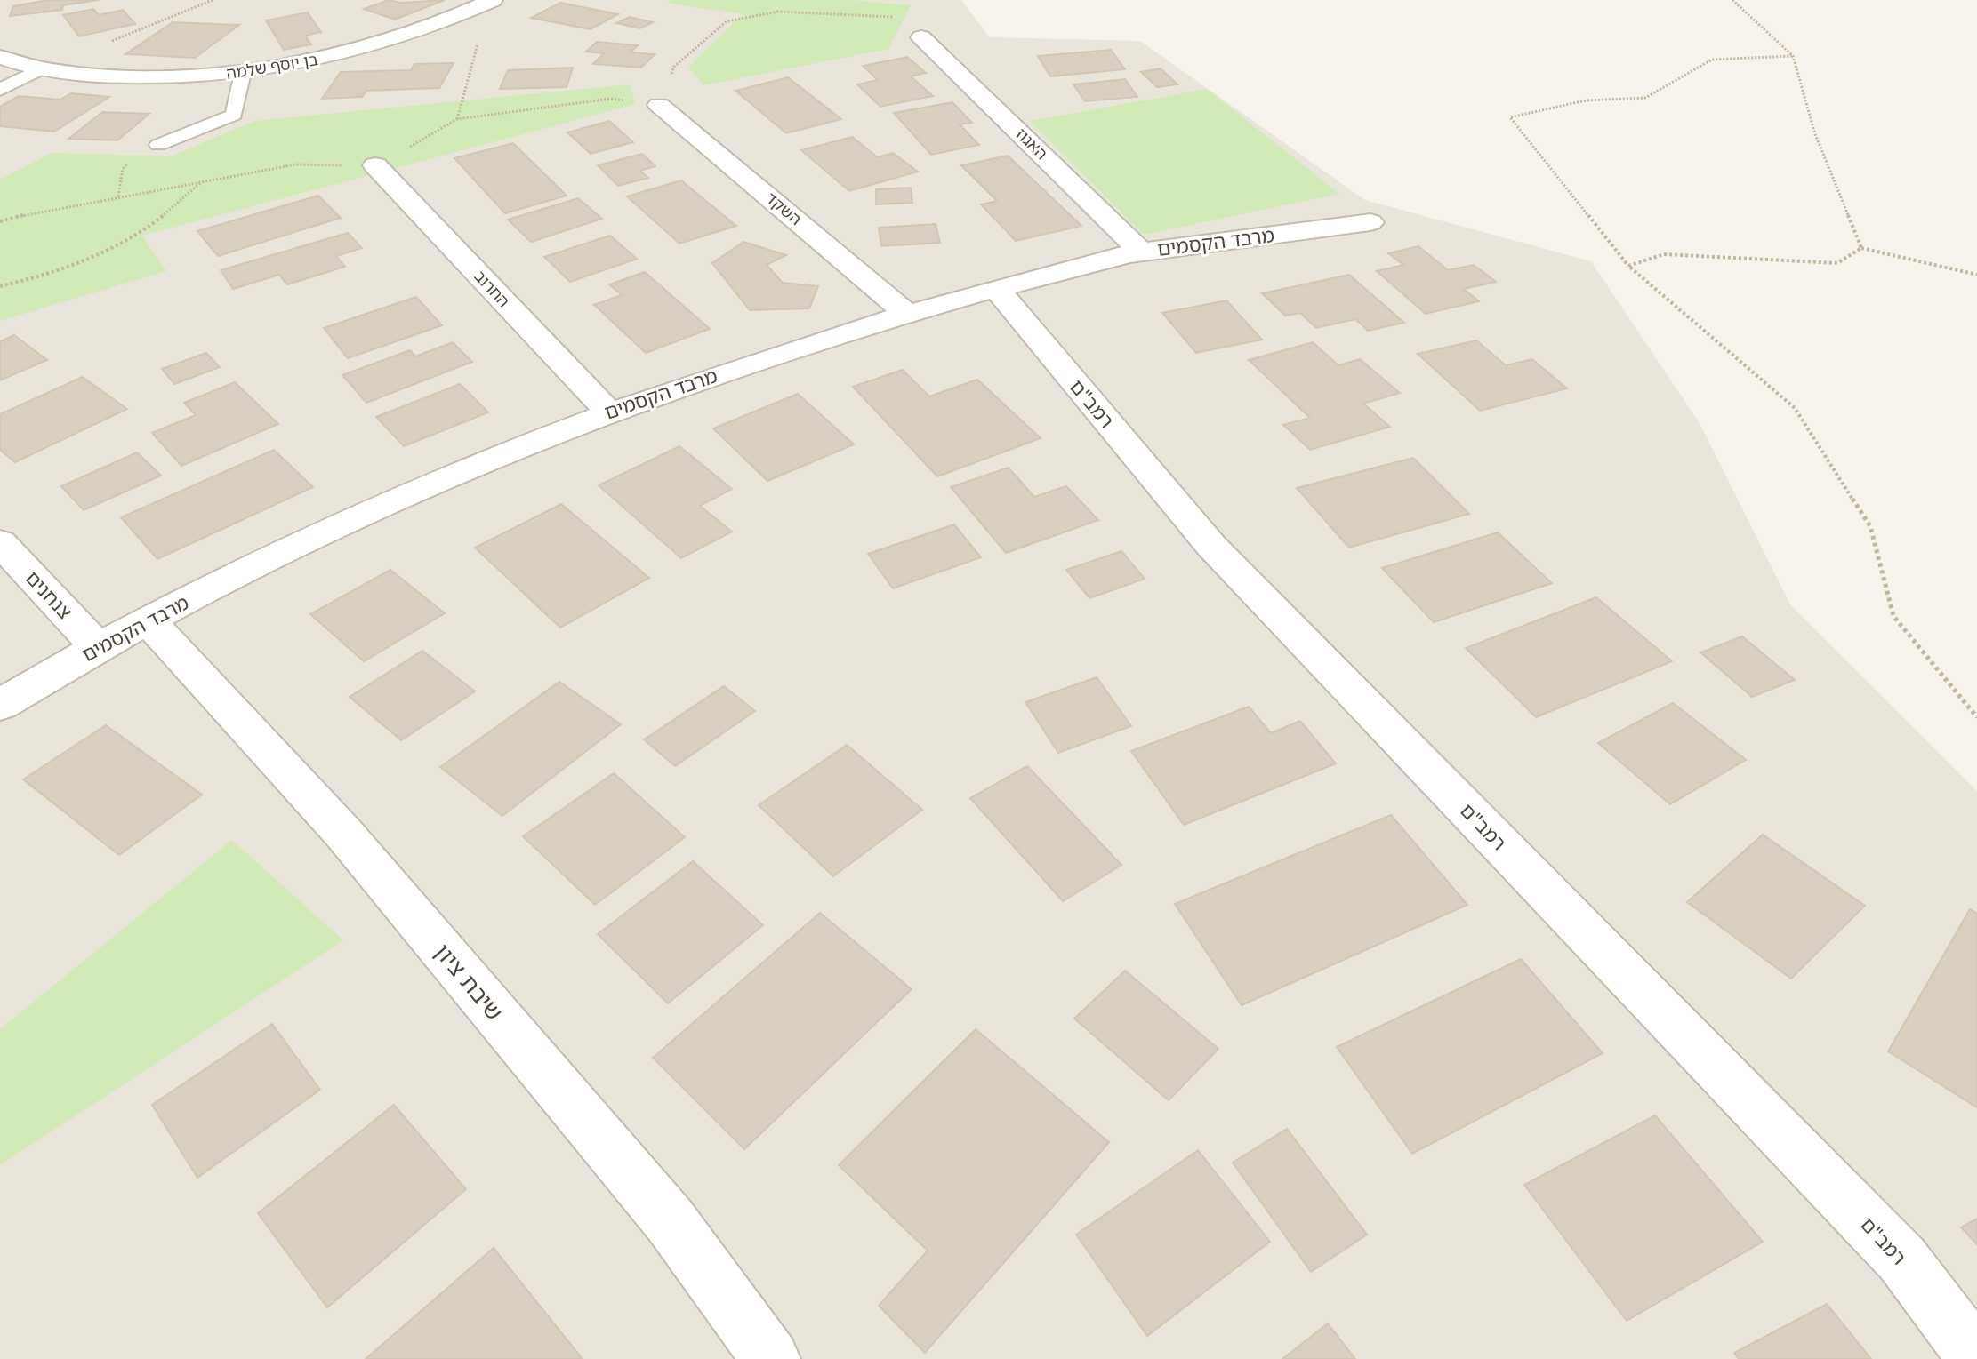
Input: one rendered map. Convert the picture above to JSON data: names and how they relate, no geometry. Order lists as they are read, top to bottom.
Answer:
{
  "streets": {
    "street": [
      "בן יוסף שלמה",
      "האגוז",
      "השקד",
      "מרבד הקסמים",
      "החרוב",
      "רמב\"ם",
      "צנחנים",
      "שיבת ציון"
    ]
  },
  "crossings": [
    ["האגוז", "מרבד הקסמים"],
    ["השקד", "מרבד הקסמים"],
    ["מרבד הקסמים", "החרוב"],
    ["מרבד הקסמים", "רמב\"ם"],
    ["מרבד הקסמים", "צנחנים"],
    ["מרבד הקסמים", "שיבת ציון"]
  ]
}
